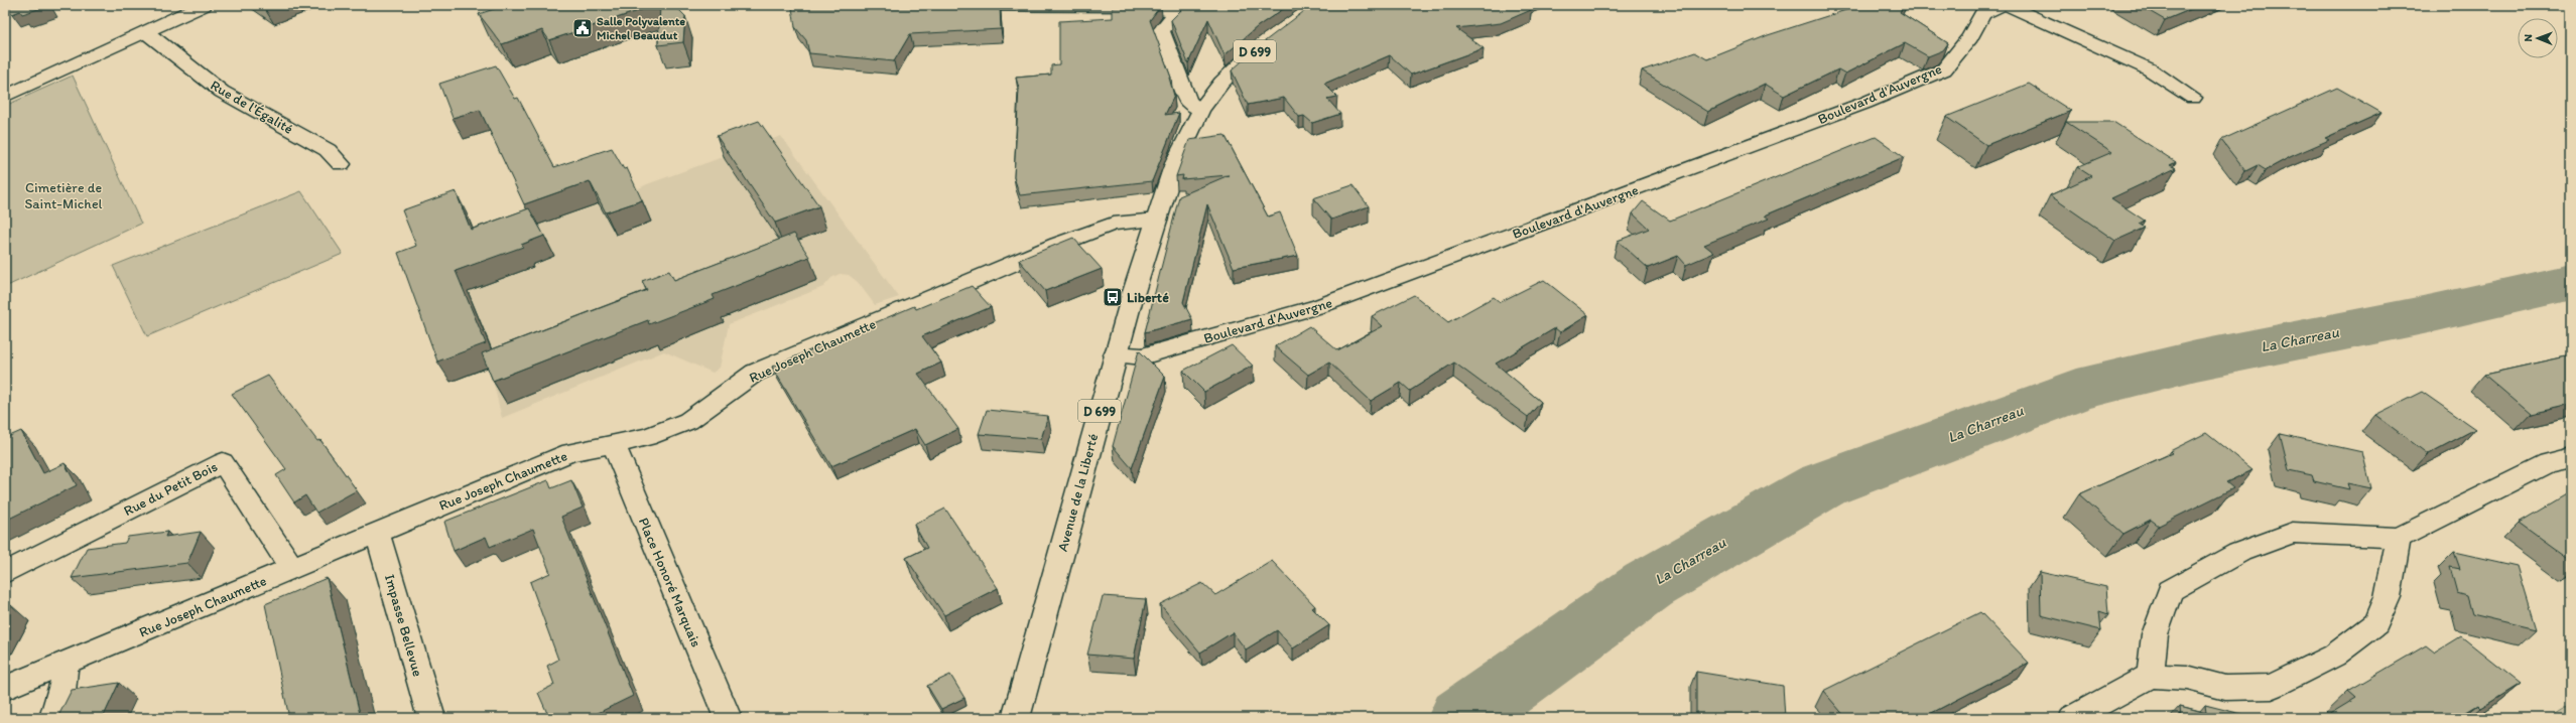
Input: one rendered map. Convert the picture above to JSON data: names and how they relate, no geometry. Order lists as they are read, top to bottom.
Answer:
{
  "streets": {
    "street": [
      "D 699",
      "Boulevard d'Auvergne",
      "Rue de l'Égalité",
      "Rue Joseph Chaumette",
      "Rue du Petit Bois",
      "Avenue de la Liberté",
      "Place Honoré Marquais",
      "Impasse Bellevue"
    ]
  },
  "crossings": [
    ["D 699", "Avenue de la Liberté"],
    ["Boulevard d'Auvergne", "Avenue de la Liberté"],
    ["Rue Joseph Chaumette", "Rue du Petit Bois"],
    ["Rue Joseph Chaumette", "Avenue de la Liberté"],
    ["Rue Joseph Chaumette", "Place Honoré Marquais"],
    ["Rue Joseph Chaumette", "Impasse Bellevue"]
  ],
  "water": ["La Charreau"],
  "parks": ["Cimetière de Saint-Michel"],
  "places": {
    "public building": ["Salle Polyvalente Michel Beaudut"],
    "bus stop": ["Liberté"]
  },
  "north": "left"
}
